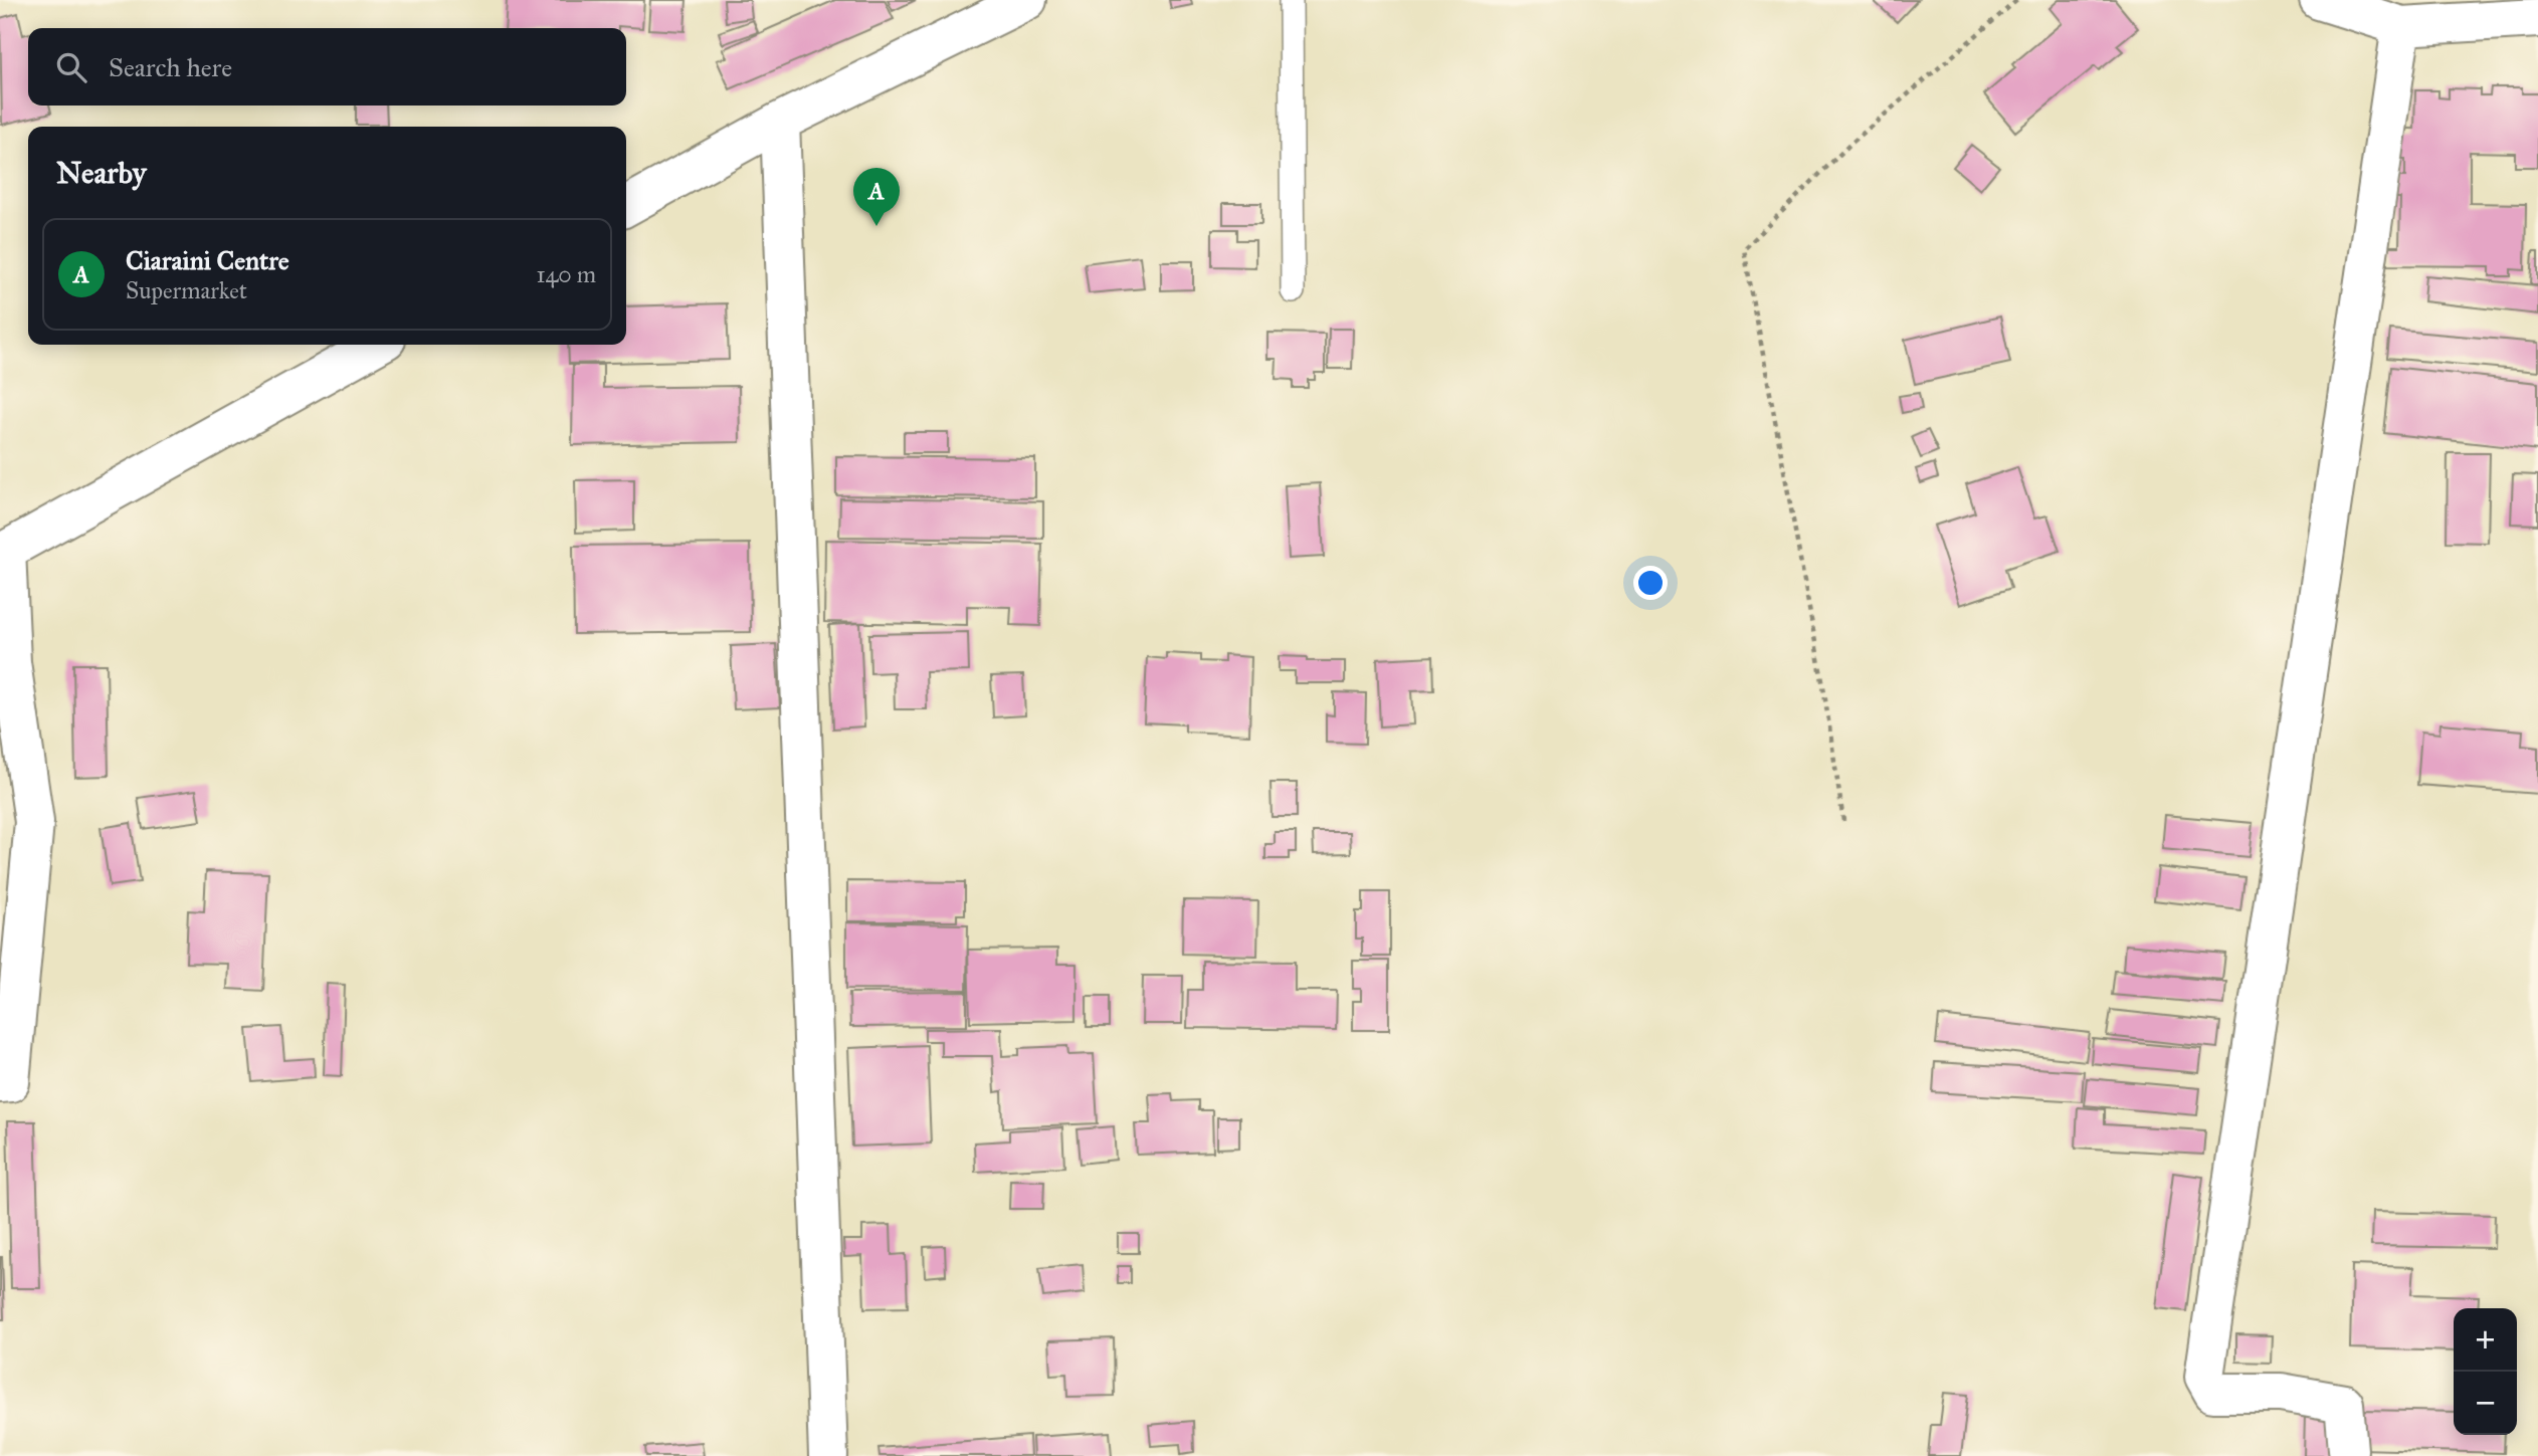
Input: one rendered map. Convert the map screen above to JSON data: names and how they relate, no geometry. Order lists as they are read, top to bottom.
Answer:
{
  "page": {
    "search": "Search here",
    "heading": "Nearby",
    "pins": "A",
    "list": [
      {
        "mark": "A",
        "name": "Ciaraini Centre",
        "note": "Supermarket",
        "value": "140 m"
      }
    ],
    "map_buttons": ["+", "−"]
  }
}
